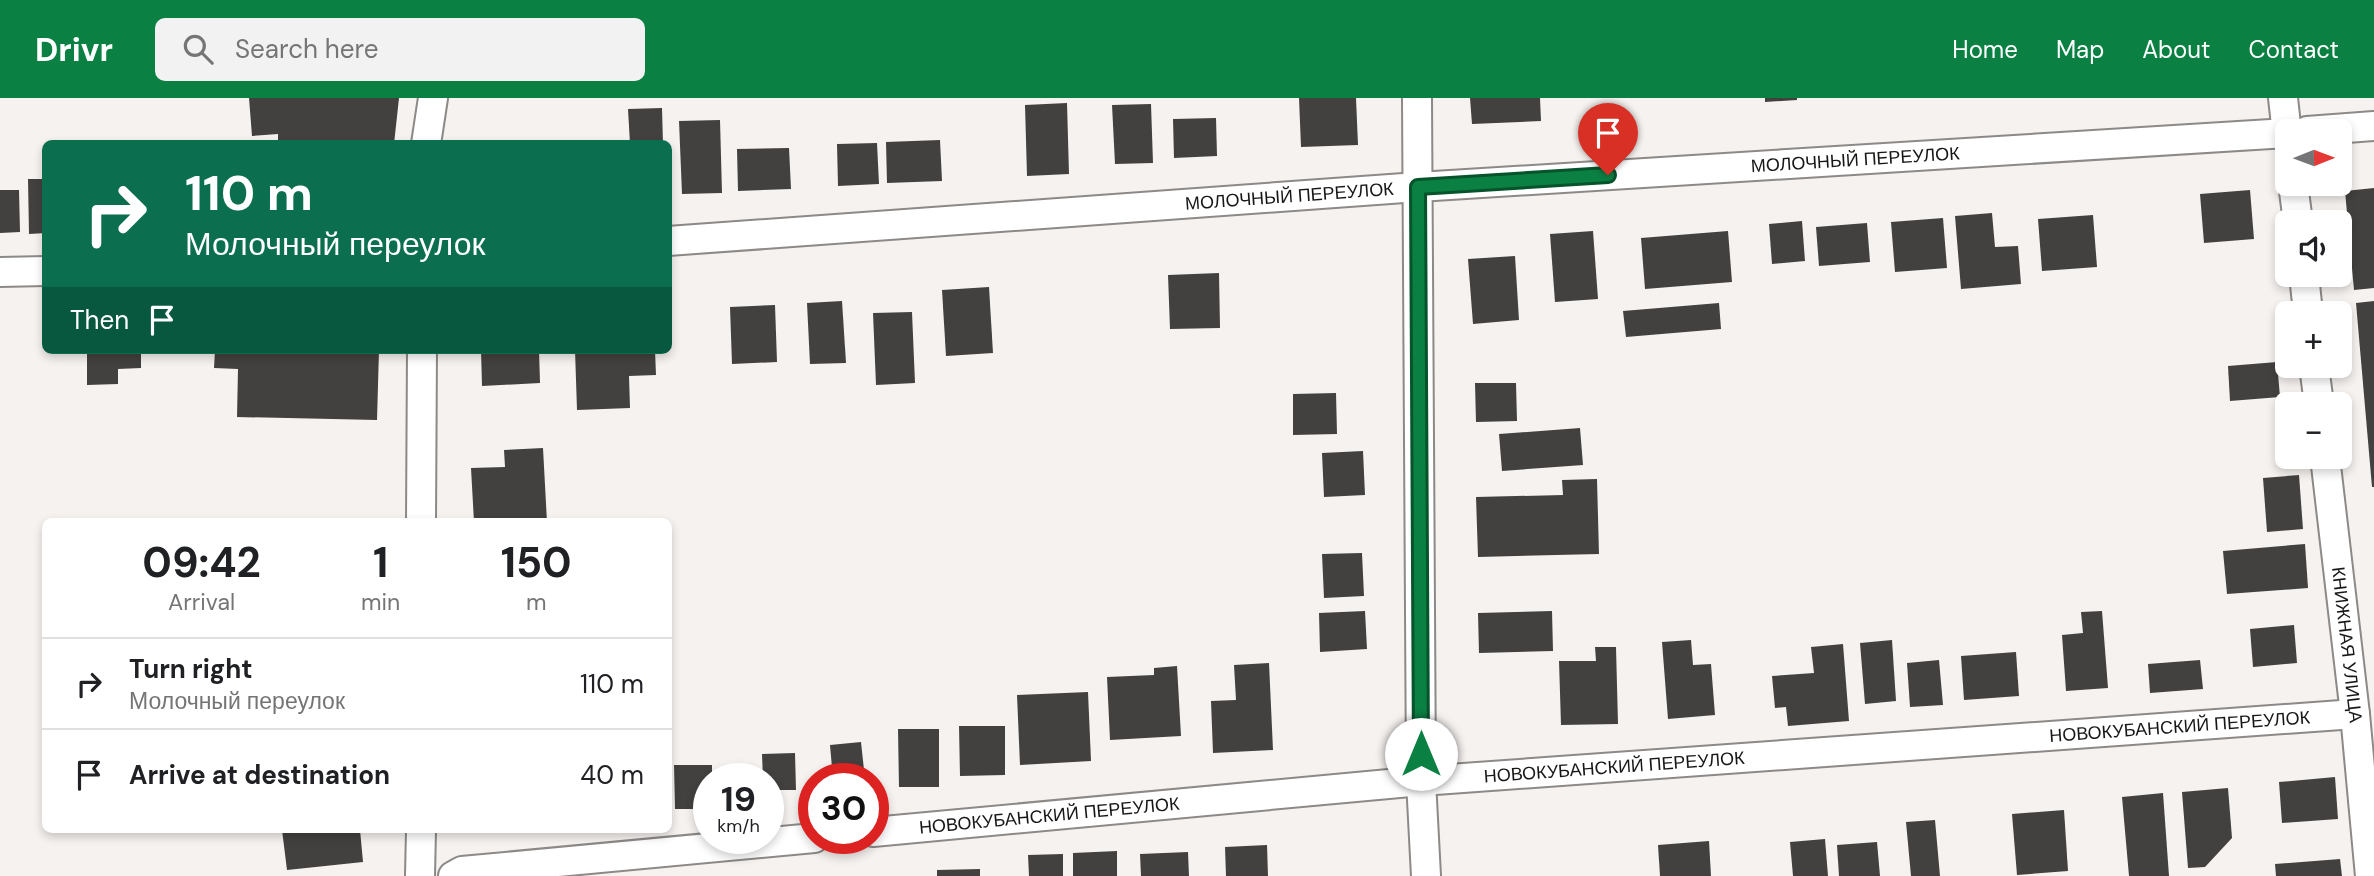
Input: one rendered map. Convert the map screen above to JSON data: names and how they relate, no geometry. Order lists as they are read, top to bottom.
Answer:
{
  "streets": {
    "street": ["МОЛОЧНЫЙ ПЕРЕУЛОК", "КНИЖНАЯ УЛИЦА", "НОВОКУБАНСКИЙ ПЕРЕУЛОК"]
  },
  "crossings": [
    ["КНИЖНАЯ УЛИЦА", "НОВОКУБАНСКИЙ ПЕРЕУЛОК"]
  ],
  "north": "right",
  "page": {
    "header": "Drivr",
    "search": "Search here",
    "nav": [
      "Home",
      "Map",
      "About",
      "Contact"
    ],
    "map_buttons": ["+", "−"],
    "turn": ["110 m", "Молочный переулок"],
    "then": "Then",
    "eta": [
      "09:42",
      "Arrival",
      "1",
      "min",
      "150",
      "m"
    ],
    "list": [
      {
        "name": "Turn right",
        "note": "Молочный переулок",
        "value": "110 m"
      },
      {
        "name": "Arrive at destination",
        "value": "40 m"
      }
    ],
    "speed": "19 km/h",
    "limit": "30"
  }
}
